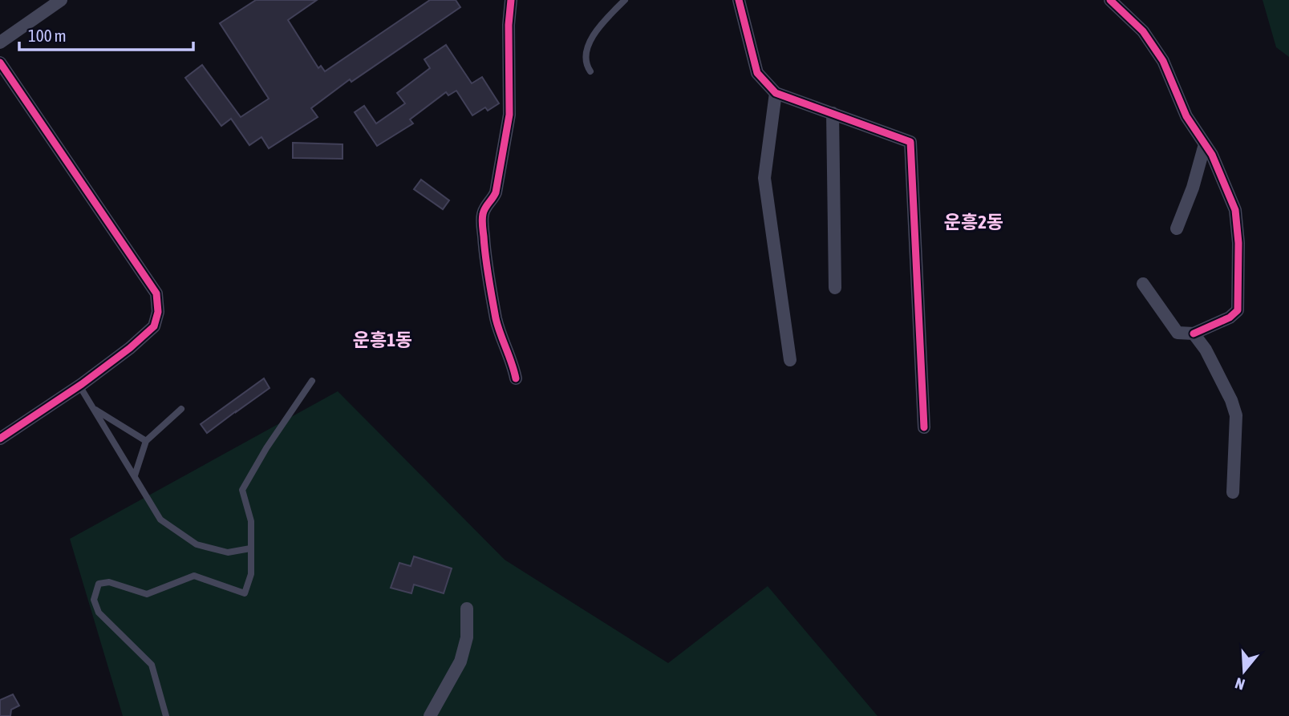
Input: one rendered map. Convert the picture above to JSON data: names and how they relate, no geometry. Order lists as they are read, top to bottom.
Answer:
{
  "districts": ["운흥2동", "운흥1동"],
  "scale_bar": "100 m",
  "north": "bottom"
}
